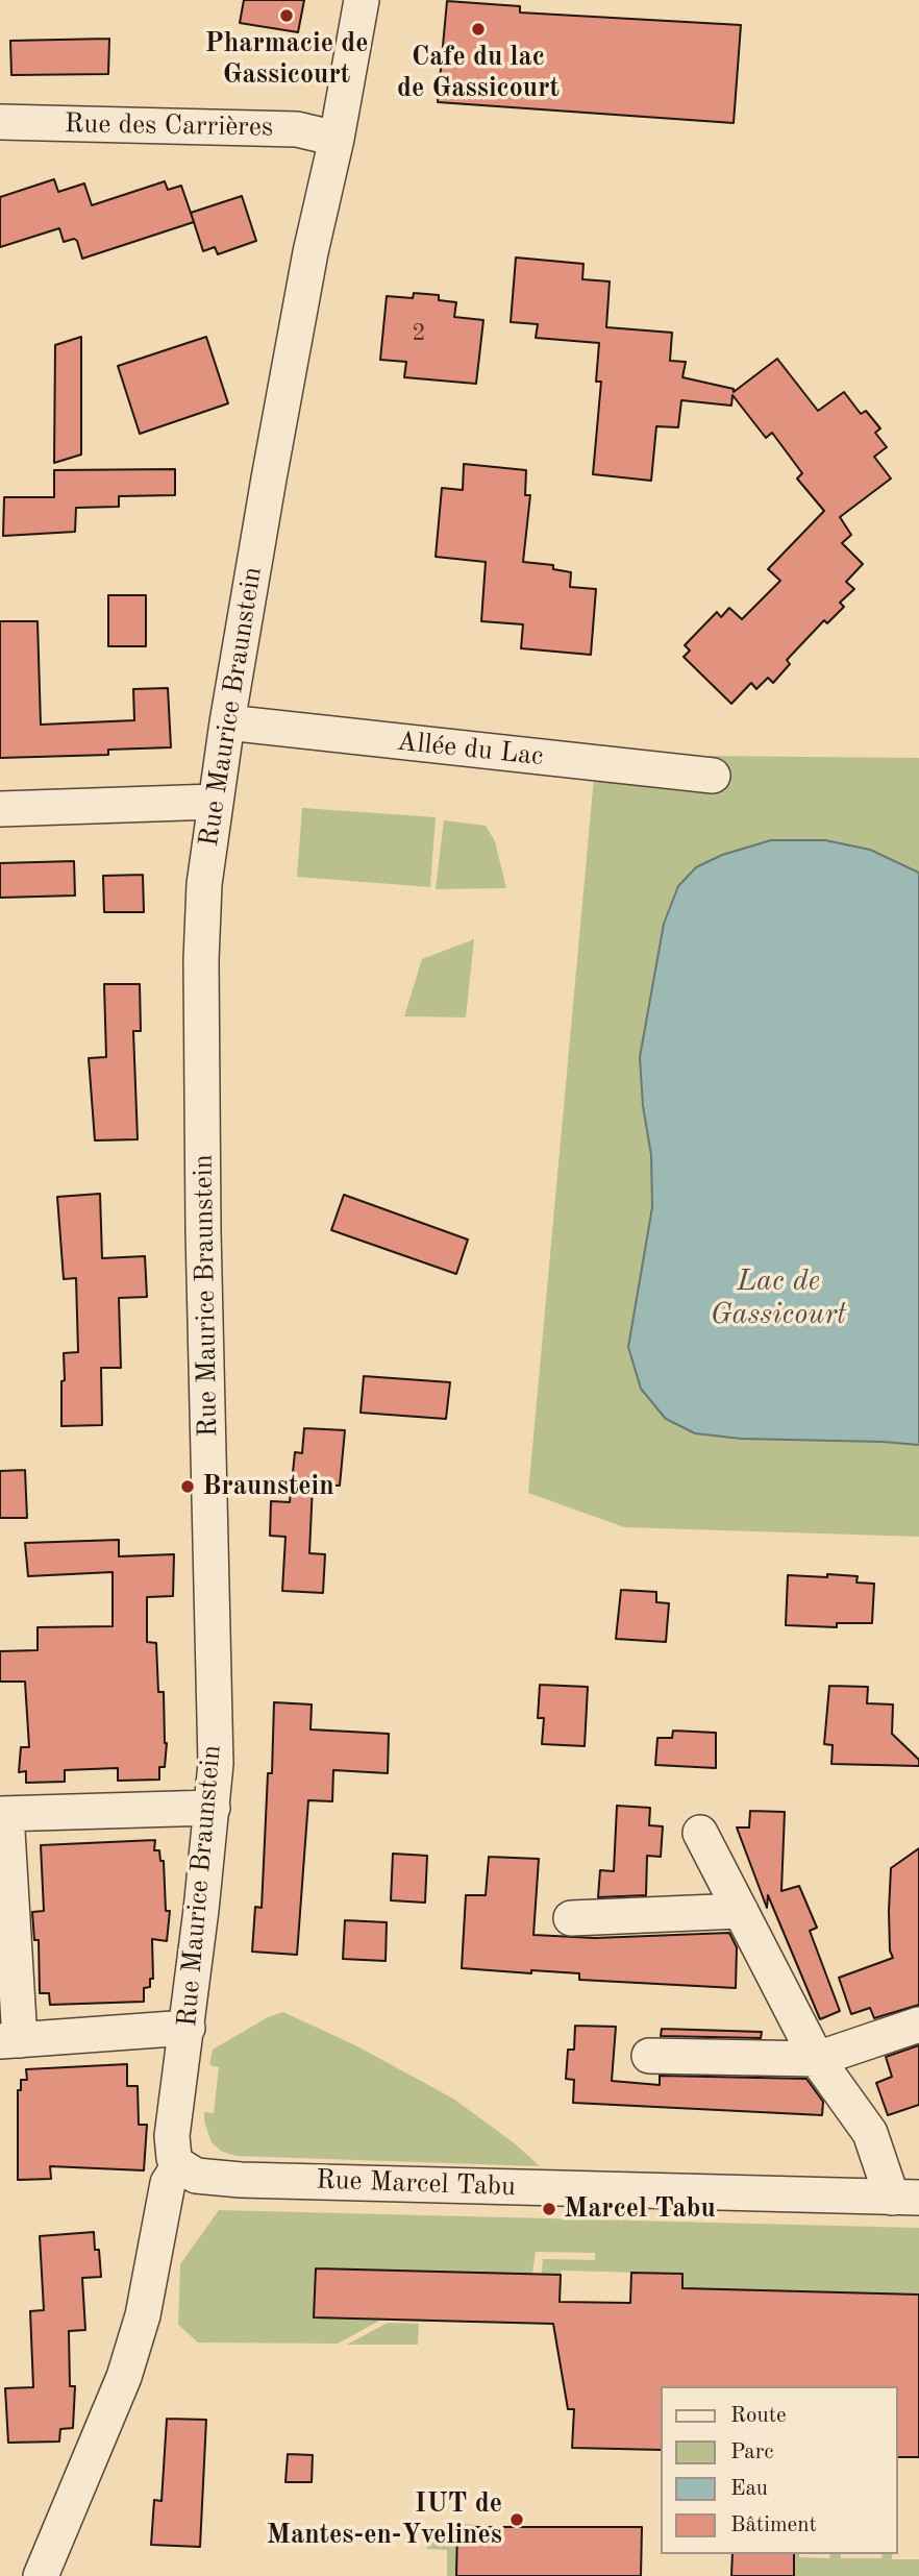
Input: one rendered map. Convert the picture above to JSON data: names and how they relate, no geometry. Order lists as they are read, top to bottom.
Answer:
{
  "streets": {
    "street": [
      "Rue des Carrières",
      "Rue Maurice Braunstein",
      "Allée du Lac",
      "Rue Marcel Tabu"
    ]
  },
  "crossings": [
    ["Rue des Carrières", "Rue Maurice Braunstein"],
    ["Rue Maurice Braunstein", "Allée du Lac"],
    ["Rue Maurice Braunstein", "Rue Marcel Tabu"]
  ],
  "water": ["Lac de Gassicourt"],
  "places": [
    "Pharmacie de Gassicourt",
    "Cafe du lac de Gassicourt",
    "Braunstein",
    "Marcel Tabu",
    "IUT de Mantes-en-Yvelines"
  ],
  "house_numbers": ["2"],
  "legend": [
    "Route",
    "Parc",
    "Eau",
    "Bâtiment"
  ]
}
